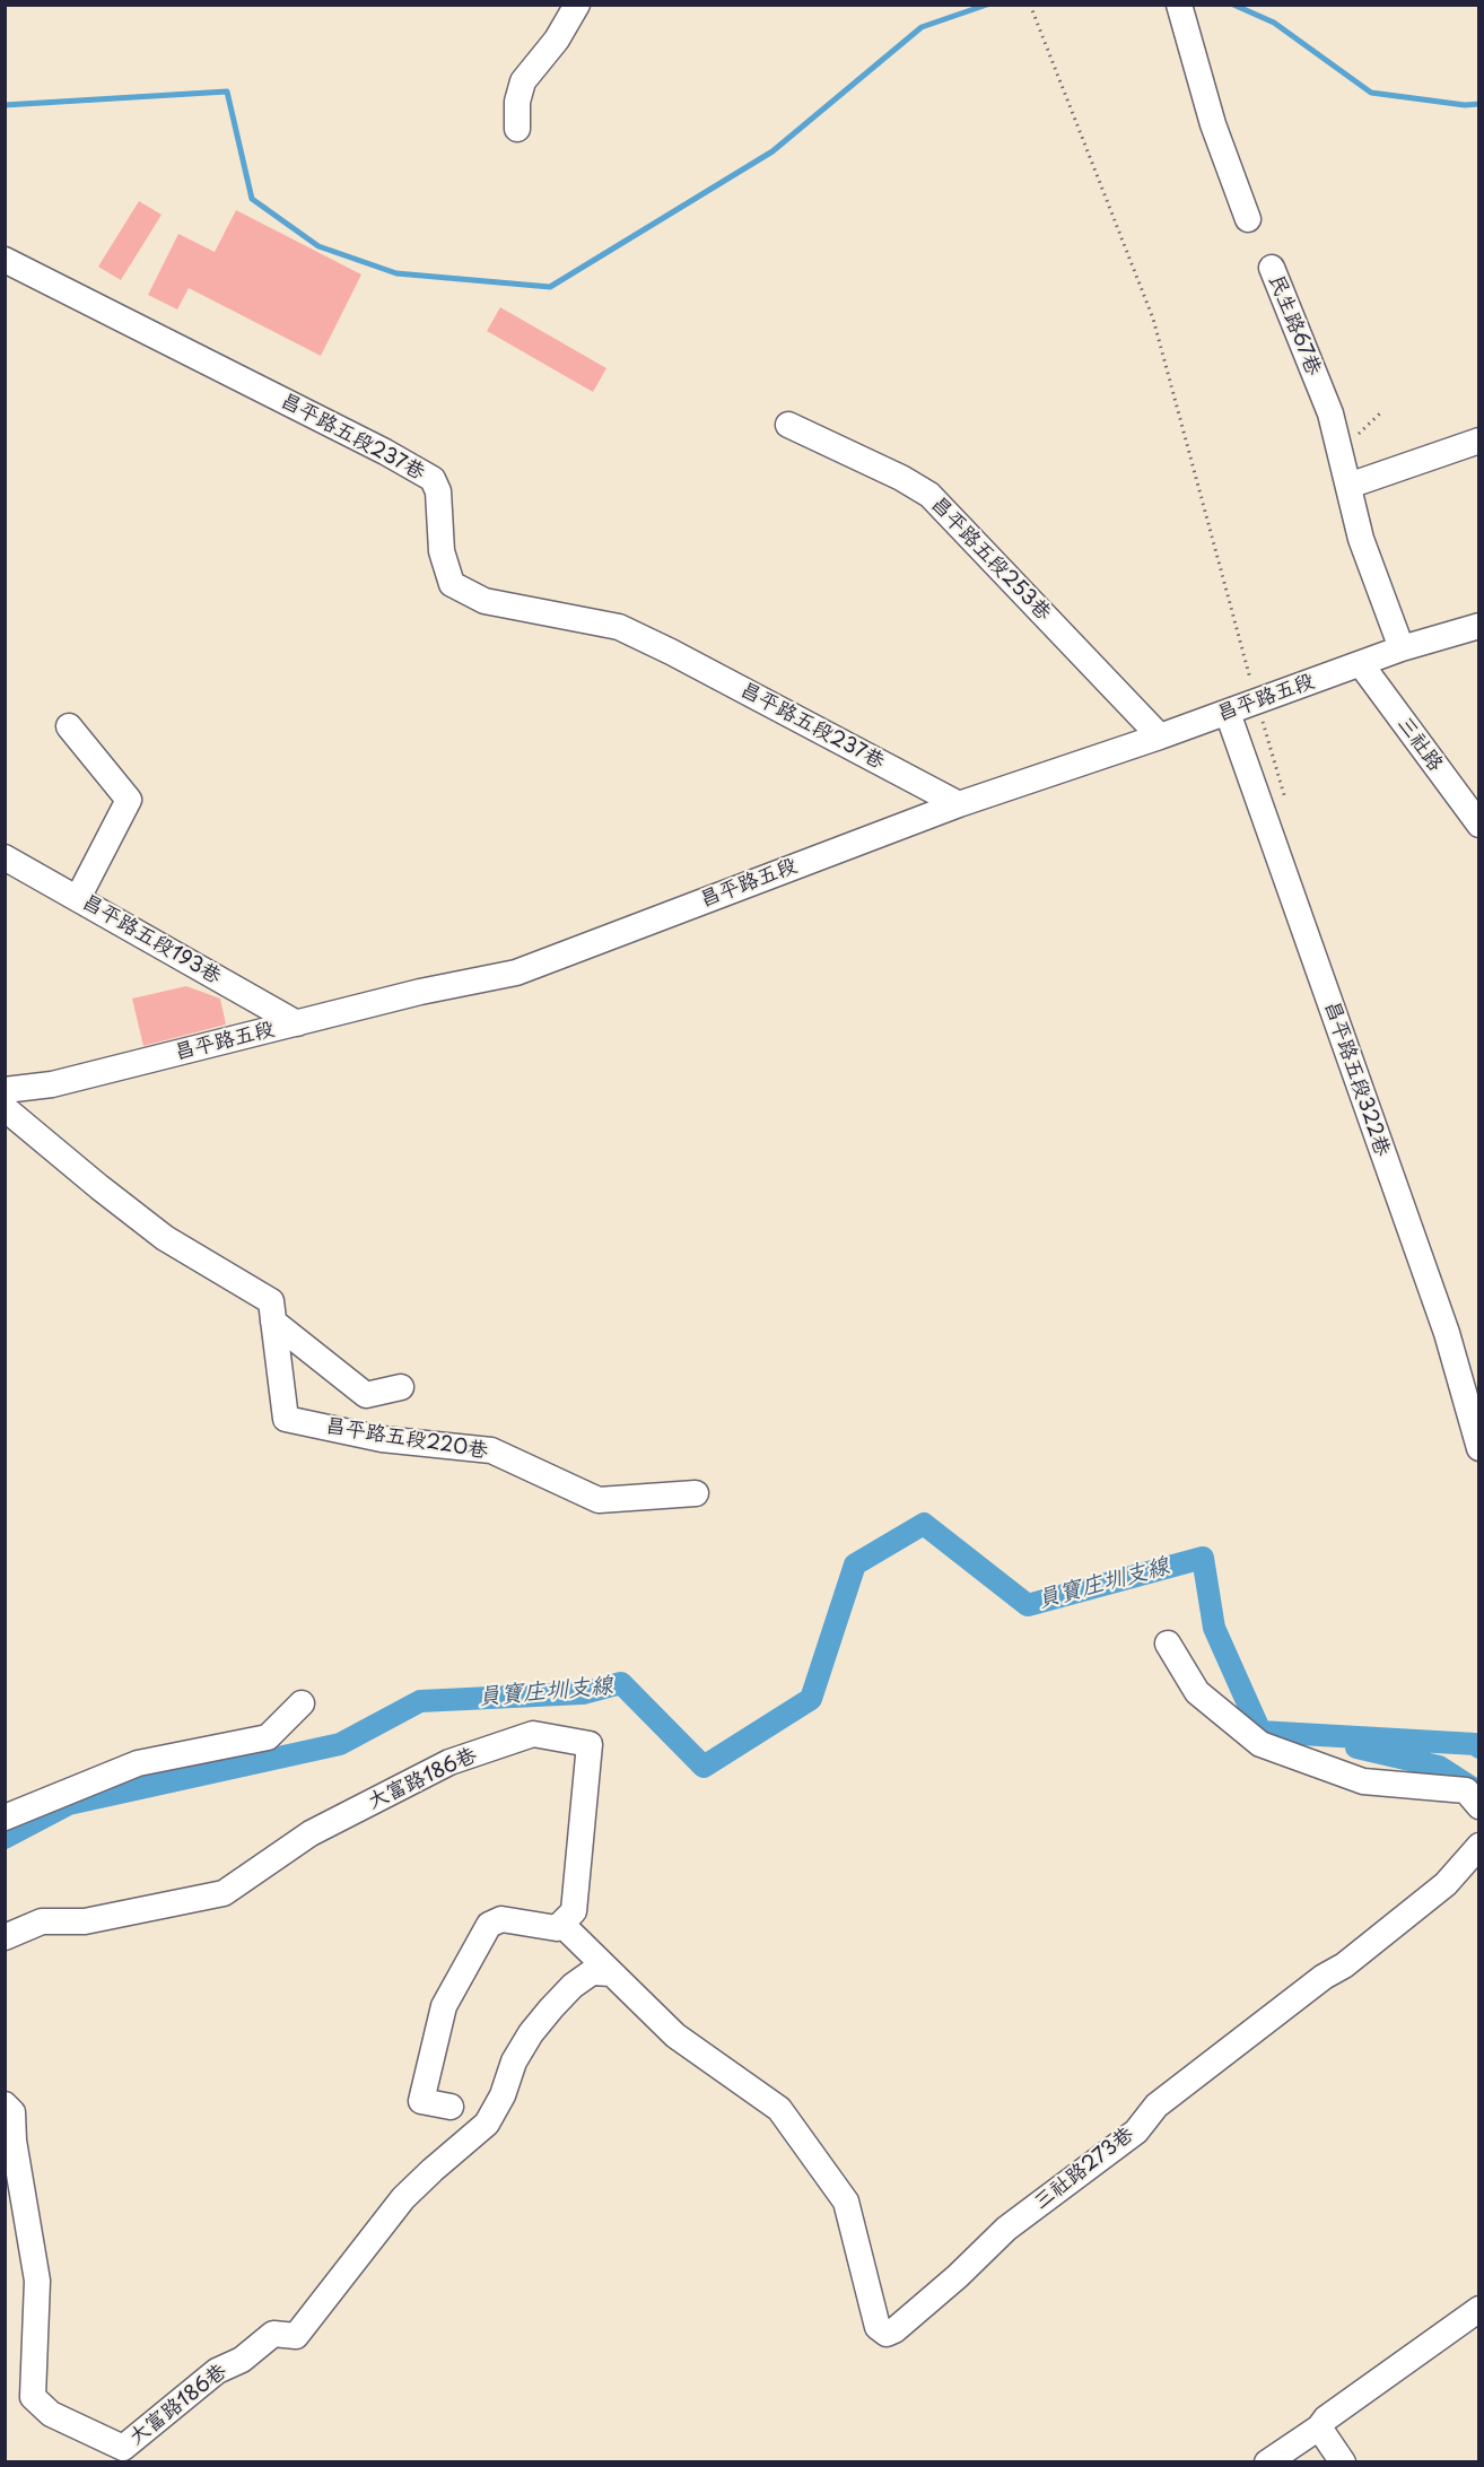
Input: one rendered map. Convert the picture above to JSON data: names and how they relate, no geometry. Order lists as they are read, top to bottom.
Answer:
{
  "streets": {
    "street": [
      "民生路67巷",
      "昌平路五段237巷",
      "昌平路五段253巷",
      "昌平路五段",
      "三社路",
      "昌平路五段193巷",
      "昌平路五段322巷",
      "昌平路五段220巷",
      "大富路186巷",
      "三社路273巷"
    ]
  },
  "crossings": [
    ["民生路67巷", "昌平路五段"],
    ["昌平路五段237巷", "昌平路五段"],
    ["昌平路五段253巷", "昌平路五段"],
    ["昌平路五段", "三社路"],
    ["昌平路五段", "昌平路五段193巷"],
    ["昌平路五段", "昌平路五段322巷"],
    ["大富路186巷", "三社路273巷"]
  ],
  "water": ["員寶庄圳支線"]
}
